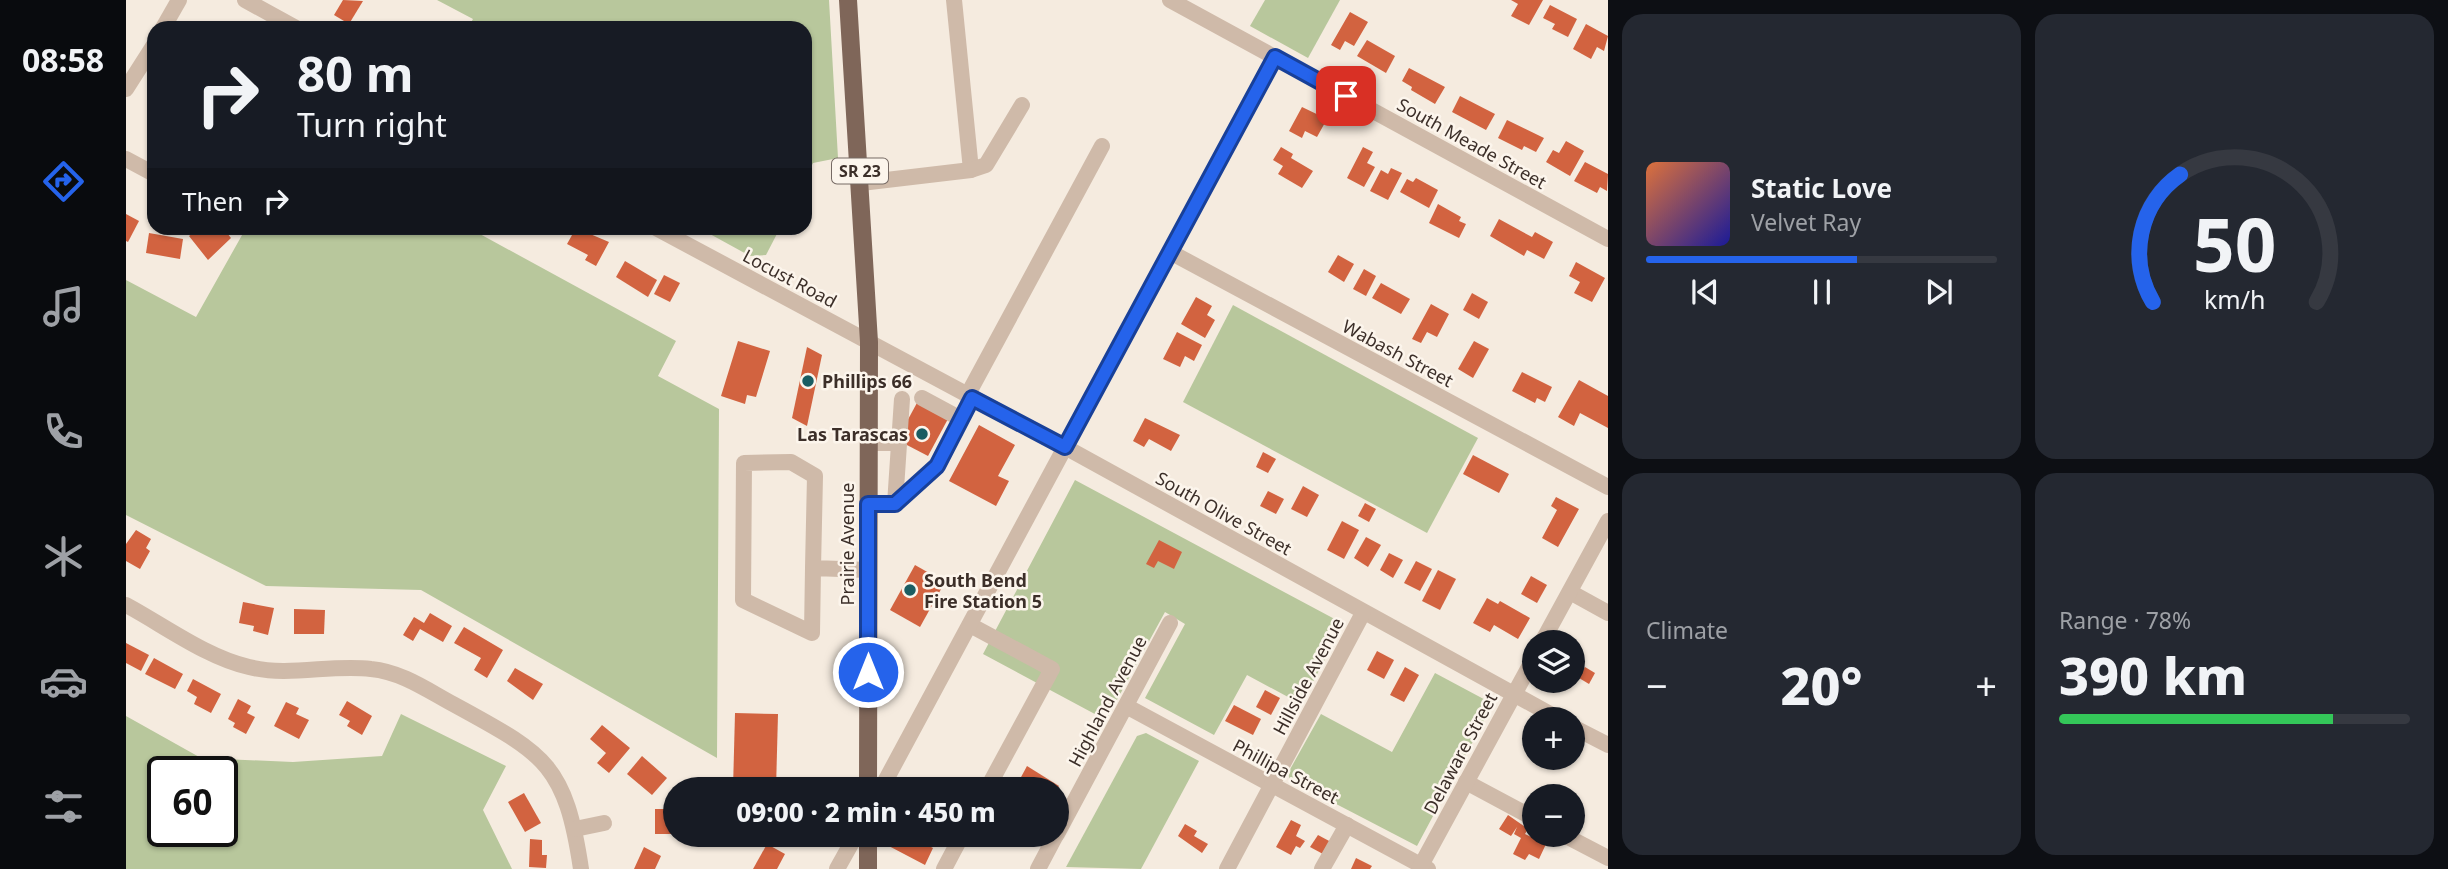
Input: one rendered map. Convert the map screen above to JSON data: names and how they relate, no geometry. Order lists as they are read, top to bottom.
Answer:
{
  "streets": {
    "main road": ["SR 23", "Prairie Avenue"],
    "street": [
      "South Meade Street",
      "Locust Road",
      "Wabash Street",
      "South Olive Street",
      "Hillside Avenue",
      "Highland Avenue",
      "Delaware Street",
      "Phillipa Street"
    ]
  },
  "crossings": [
    ["SR 23", "Locust Road"],
    ["SR 23", "South Olive Street"],
    ["SR 23", "Prairie Avenue"],
    ["Locust Road", "South Olive Street"],
    ["Locust Road", "Prairie Avenue"],
    ["South Olive Street", "Prairie Avenue"],
    ["South Olive Street", "Hillside Avenue"],
    ["South Olive Street", "Delaware Street"],
    ["Hillside Avenue", "Phillipa Street"],
    ["Highland Avenue", "Phillipa Street"],
    ["Delaware Street", "Phillipa Street"]
  ],
  "places": ["Phillips 66", "Las Tarascas", "South Bend Fire Station 5"],
  "page": {
    "tabs": "08:58",
    "turn": ["80 m", "Turn right"],
    "song": ["Static Love", "Velvet Ray"],
    "then": "Then",
    "tile": [
      "Climate",
      ["Range · 78%", "390 km"]
    ],
    "map_buttons": ["+", "−"],
    "heat": ["−", "20°", "+"],
    "limit": "60",
    "trip": "09:00 · 2 min · 450 m",
    "gauge": ["50", "km/h"]
  }
}
